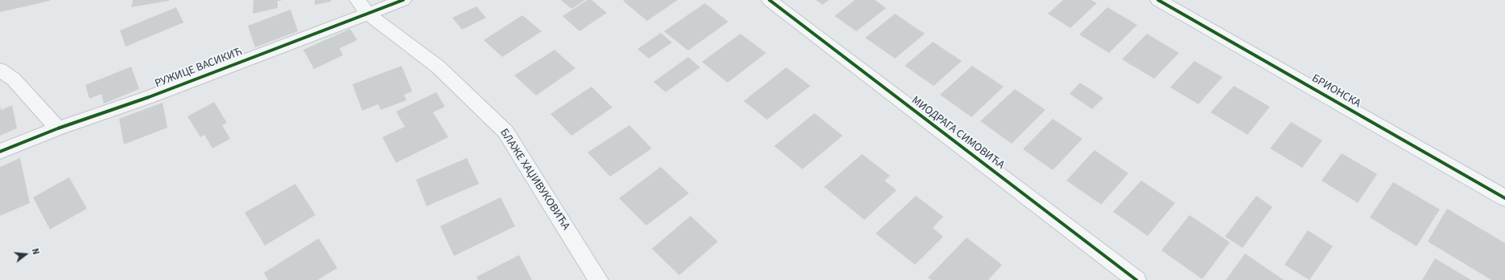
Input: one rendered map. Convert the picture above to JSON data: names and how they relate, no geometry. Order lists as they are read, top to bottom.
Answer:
{
  "streets": {
    "street": [
      "РУЖИЦЕ ВАСИКИЋ",
      "БРИОНСКА",
      "МИОДРАГА СИМОВИЋА",
      "БЛАЖЕ ХАЏИВУКОВИЋА"
    ]
  },
  "crossings": [
    ["РУЖИЦЕ ВАСИКИЋ", "БЛАЖЕ ХАЏИВУКОВИЋА"]
  ],
  "north": "right"
}
